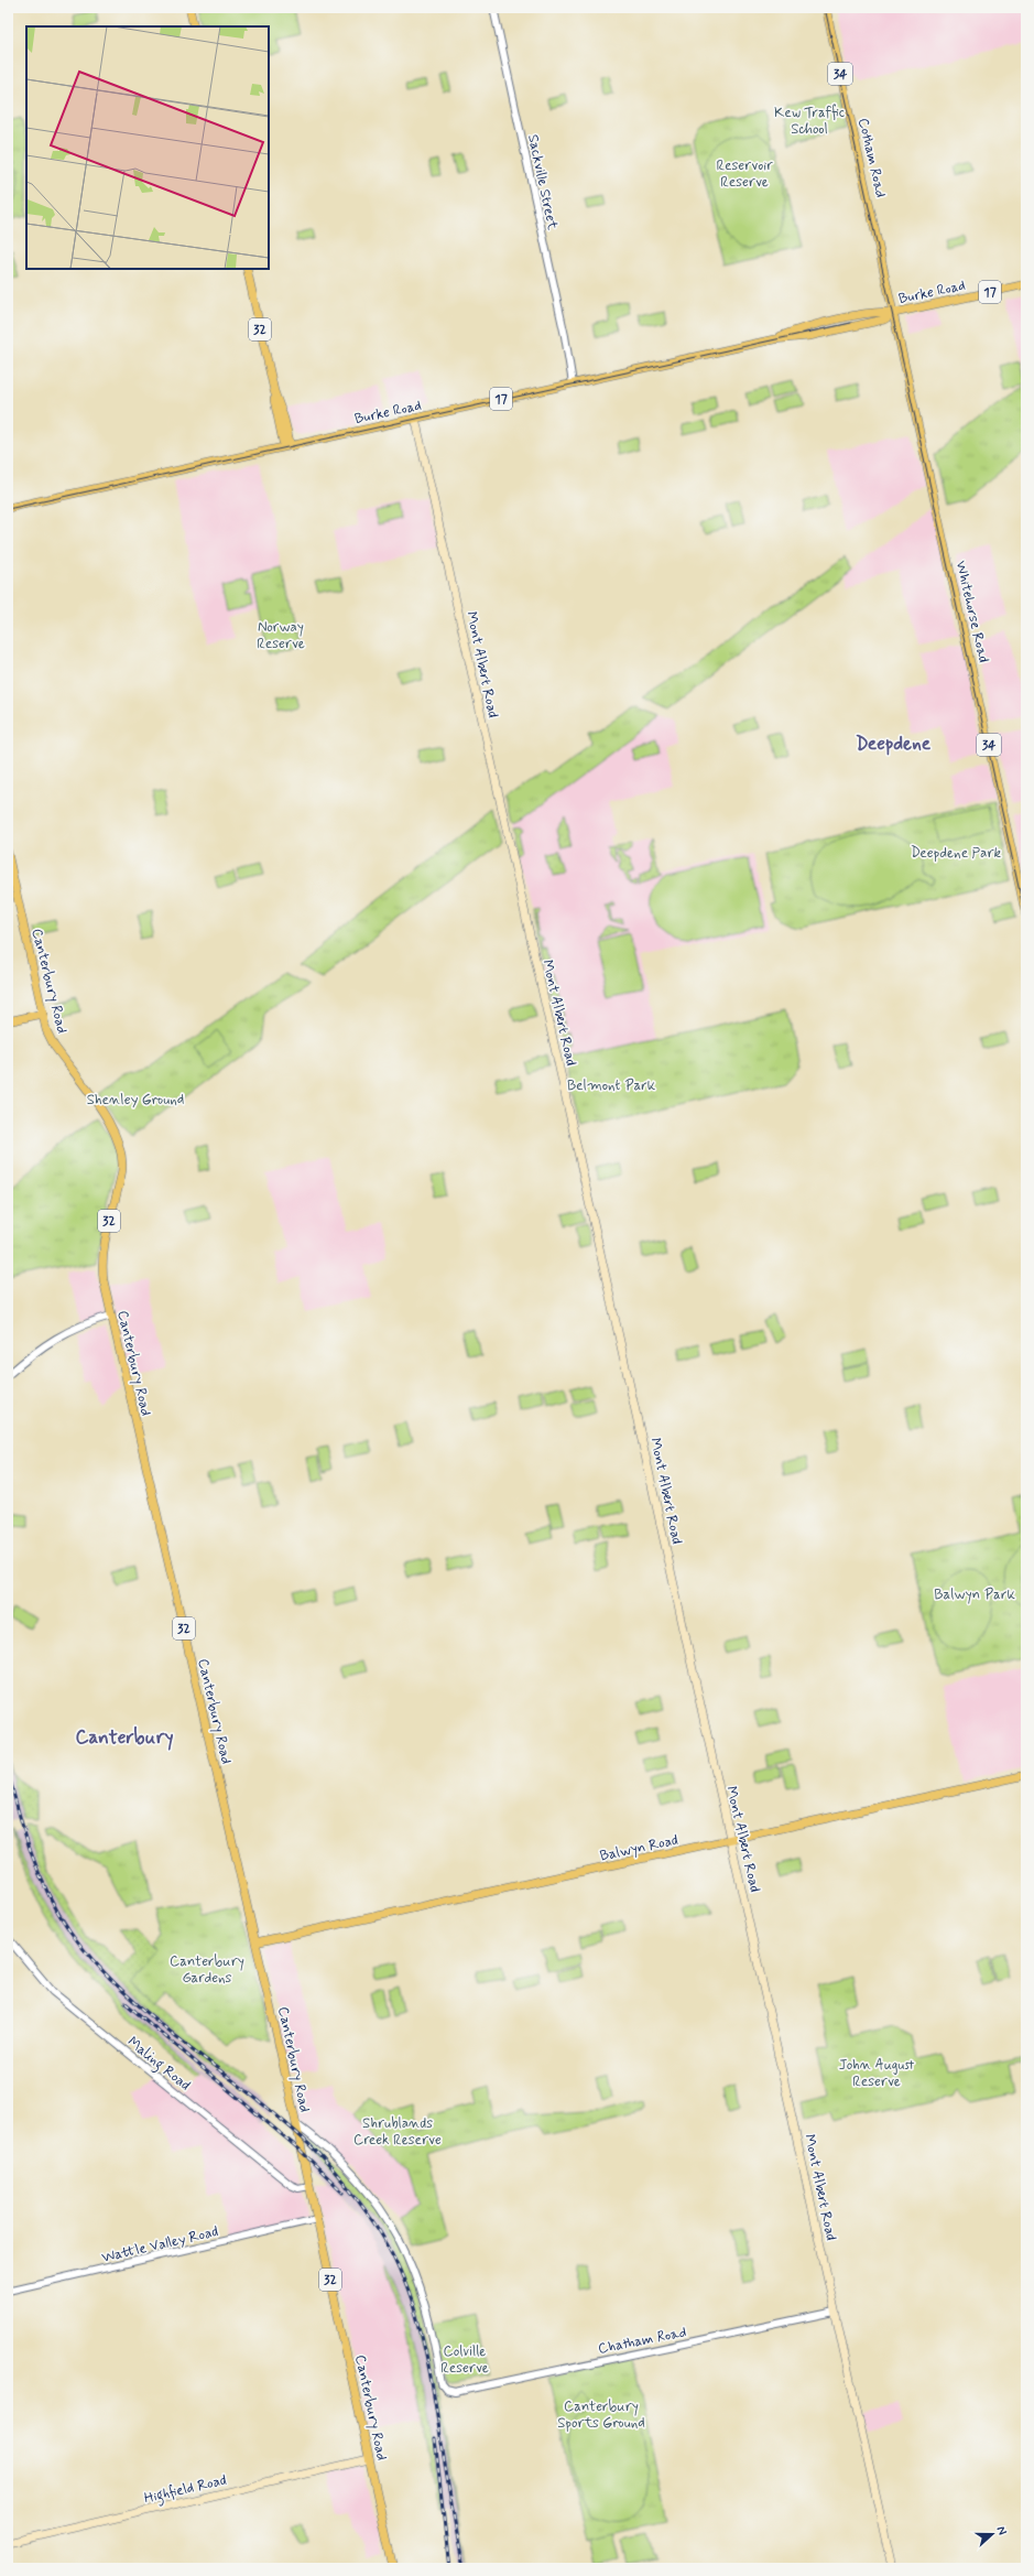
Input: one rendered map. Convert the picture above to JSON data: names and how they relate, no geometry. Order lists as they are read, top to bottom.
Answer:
{
  "streets": {
    "main road": [
      "34",
      "Cotham Road",
      "Burke Road",
      "17",
      "32",
      "Whitehorse Road",
      "Mont Albert Road",
      "Canterbury Road",
      "Balwyn Road",
      "Highfield Road"
    ],
    "street": [
      "Sackville Street",
      "Maling Road",
      "Wattle Valley Road",
      "Chatham Road"
    ]
  },
  "crossings": [
    ["Cotham Road", "Burke Road"],
    ["Cotham Road", "Whitehorse Road"],
    ["Sackville Street", "Burke Road"],
    ["Burke Road", "32"],
    ["Burke Road", "Whitehorse Road"],
    ["Burke Road", "Mont Albert Road"],
    ["Mont Albert Road", "Balwyn Road"],
    ["Mont Albert Road", "Chatham Road"],
    ["Canterbury Road", "Balwyn Road"],
    ["Canterbury Road", "Maling Road"],
    ["Canterbury Road", "Wattle Valley Road"],
    ["Canterbury Road", "Highfield Road"]
  ],
  "districts": ["Deepdene", "Canterbury"],
  "parks": [
    "Kew Traffic School",
    "Reservoir Reserve",
    "Norway Reserve",
    "Deepdene Park",
    "Belmont Park",
    "Shenley Ground",
    "Balwyn Park",
    "Canterbury Gardens",
    "John August Reserve",
    "Shrublands Creek Reserve",
    "Colville Reserve",
    "Canterbury Sports Ground"
  ],
  "north": "right"
}
